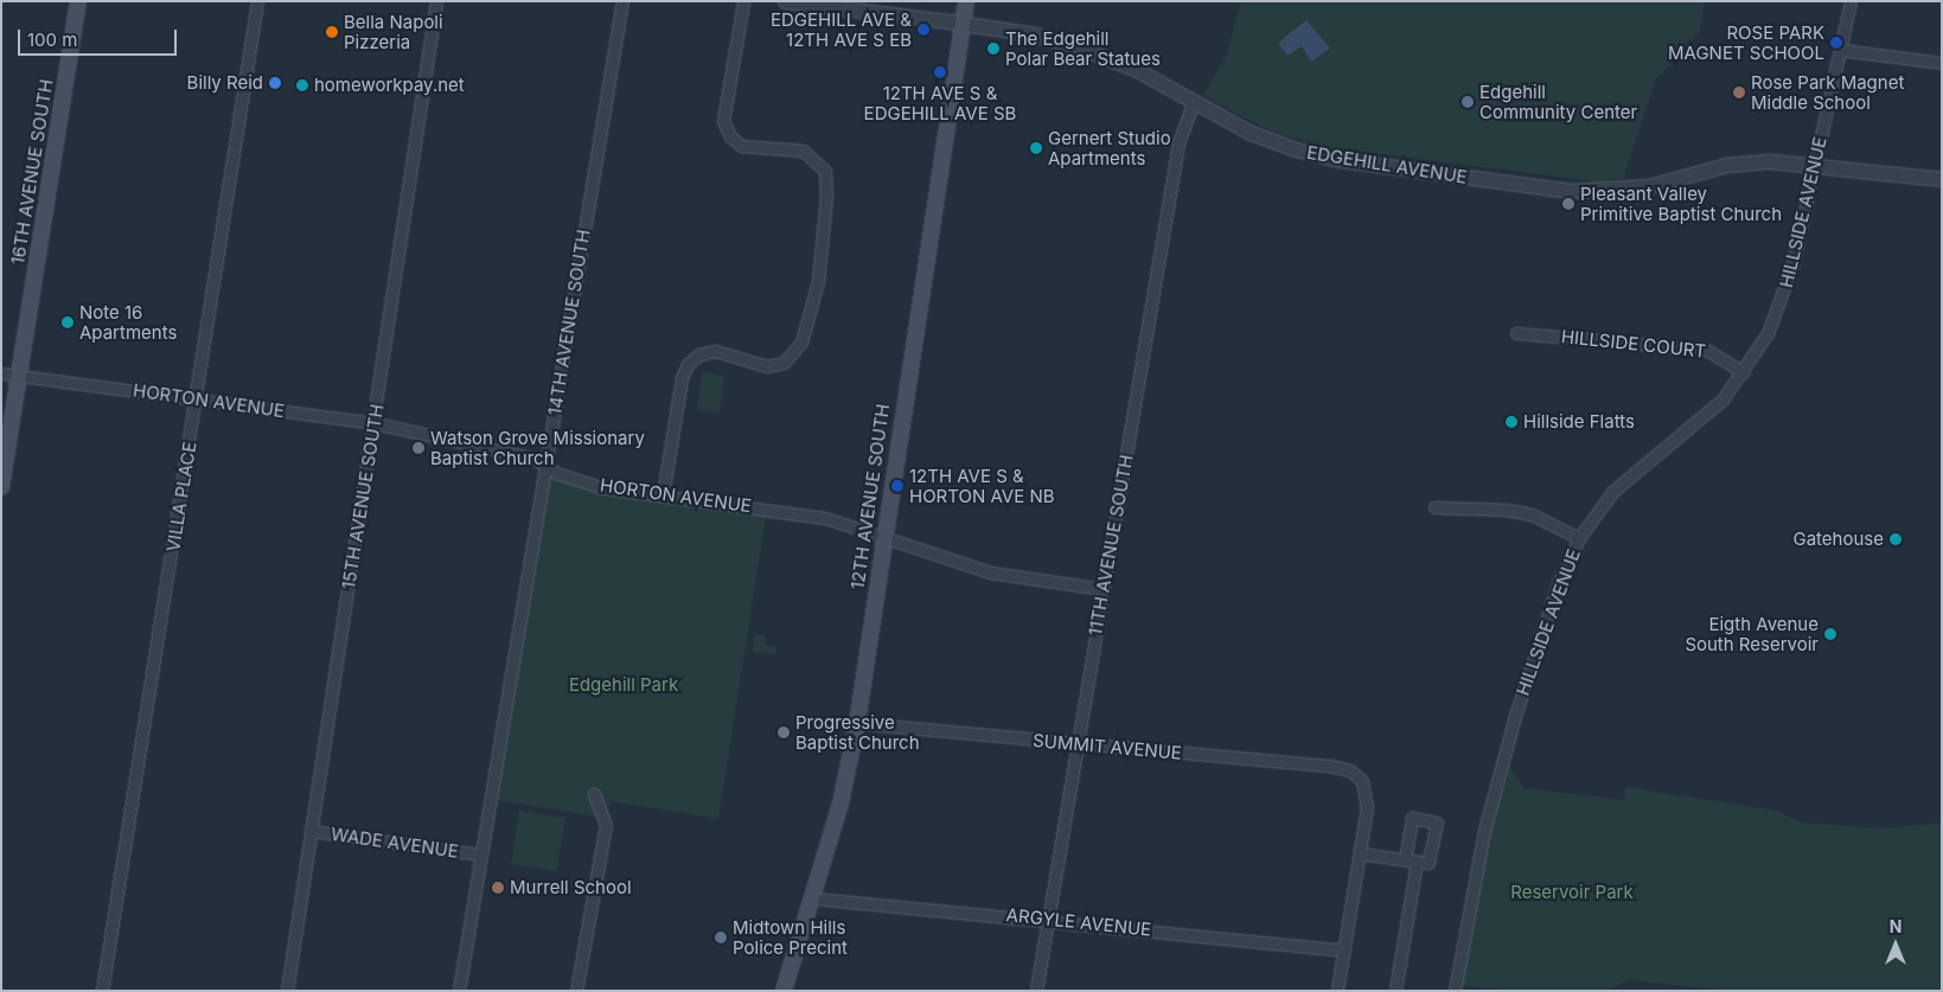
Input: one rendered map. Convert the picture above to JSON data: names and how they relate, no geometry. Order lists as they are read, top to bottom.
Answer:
{
  "streets": {
    "main road": ["16TH AVENUE SOUTH", "12TH AVENUE SOUTH"],
    "street": [
      "EDGEHILL AVENUE",
      "HILLSIDE AVENUE",
      "14TH AVENUE SOUTH",
      "HILLSIDE COURT",
      "HORTON AVENUE",
      "VILLA PLACE",
      "15TH AVENUE SOUTH",
      "11TH AVENUE SOUTH",
      "SUMMIT AVENUE",
      "WADE AVENUE",
      "ARGYLE AVENUE"
    ]
  },
  "crossings": [
    ["EDGEHILL AVENUE", "HILLSIDE AVENUE"],
    ["EDGEHILL AVENUE", "12TH AVENUE SOUTH"],
    ["EDGEHILL AVENUE", "11TH AVENUE SOUTH"],
    ["16TH AVENUE SOUTH", "HORTON AVENUE"],
    ["HILLSIDE AVENUE", "HILLSIDE COURT"],
    ["14TH AVENUE SOUTH", "HORTON AVENUE"],
    ["14TH AVENUE SOUTH", "WADE AVENUE"],
    ["HORTON AVENUE", "VILLA PLACE"],
    ["HORTON AVENUE", "15TH AVENUE SOUTH"],
    ["HORTON AVENUE", "12TH AVENUE SOUTH"],
    ["HORTON AVENUE", "11TH AVENUE SOUTH"],
    ["15TH AVENUE SOUTH", "WADE AVENUE"],
    ["12TH AVENUE SOUTH", "SUMMIT AVENUE"],
    ["12TH AVENUE SOUTH", "ARGYLE AVENUE"],
    ["11TH AVENUE SOUTH", "SUMMIT AVENUE"],
    ["11TH AVENUE SOUTH", "ARGYLE AVENUE"]
  ],
  "parks": ["Edgehill Park", "Reservoir Park"],
  "places": [
    "EDGEHILL AVE & 12TH AVE S EB",
    "Bella Napoli Pizzeria",
    "ROSE PARK MAGNET SCHOOL",
    "The Edgehill Polar Bear Statues",
    "12TH AVE S & EDGEHILL AVE SB",
    "Billy Reid",
    "homeworkpay.net",
    "Rose Park Magnet Middle School",
    "Edgehill Community Center",
    "Gernert Studio Apartments",
    "Pleasant Valley Primitive Baptist Church",
    "Note 16 Apartments",
    "Hillside Flatts",
    "Watson Grove Missionary Baptist Church",
    "12TH AVE S & HORTON AVE NB",
    "Gatehouse",
    "Eigth Avenue South Reservoir",
    "Progressive Baptist Church",
    "Murrell School",
    "Midtown Hills Police Precint"
  ],
  "scale_bar": "100 m",
  "north": "top"
}
